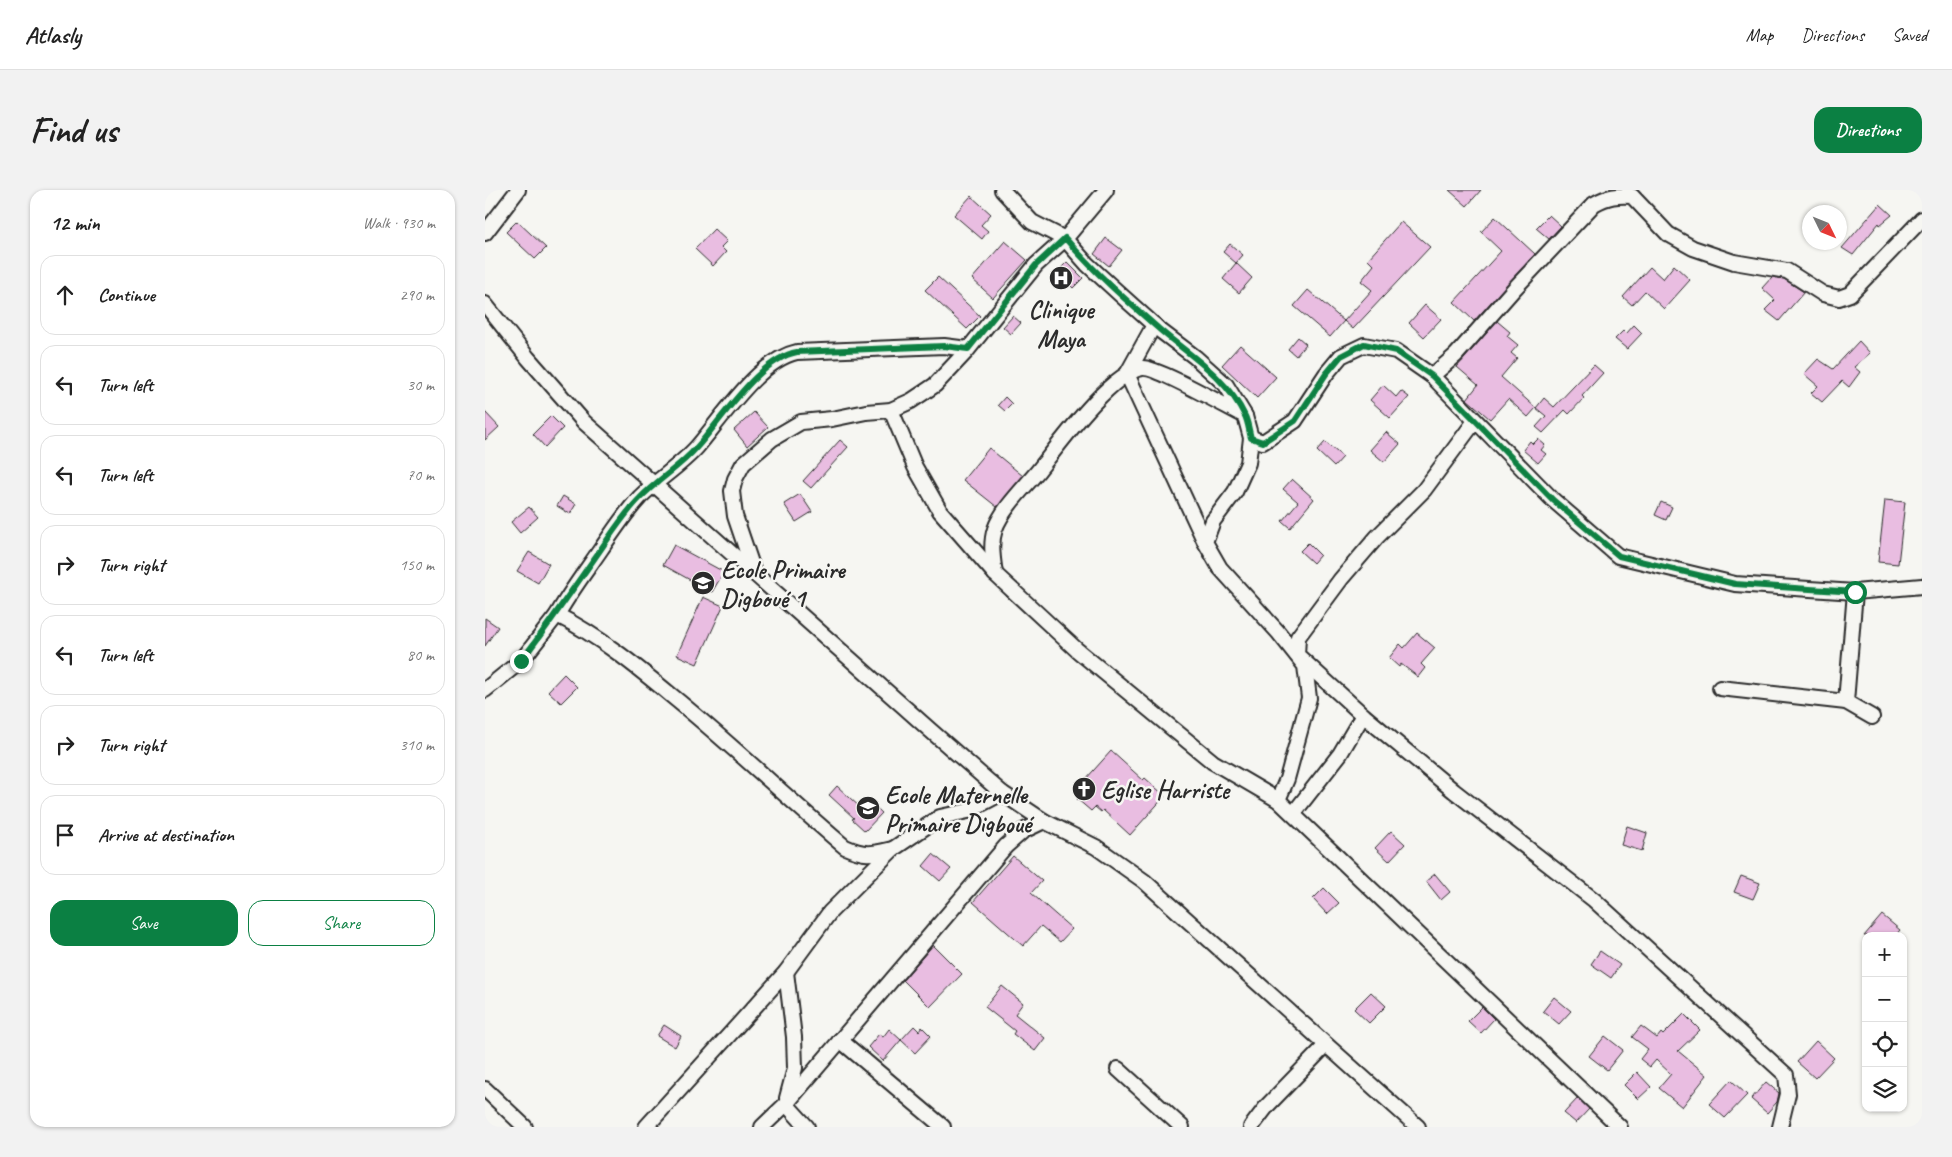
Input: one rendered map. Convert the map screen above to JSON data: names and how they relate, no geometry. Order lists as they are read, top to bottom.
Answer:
{
  "places": {
    "hospital": ["Clinique Maya"],
    "school or university": ["Ecole Primaire Digboué 1", "Ecole Maternelle Primaire Digboué"],
    "church": ["Eglise Harriste"]
  },
  "north": "bottom right",
  "page": {
    "header": "Atlasly",
    "nav": ["Map", "Directions", "Saved"],
    "buttons": [
      "Directions",
      ["Save", "Share"]
    ],
    "title": "Find us",
    "heading": ["12 min", "Walk · 930 m"],
    "list": [
      ["Continue", "290 m"],
      ["Turn left", "30 m"],
      ["Turn left", "70 m"],
      ["Turn right", "150 m"],
      ["Turn left", "80 m"],
      ["Turn right", "310 m"],
      "Arrive at destination"
    ],
    "map_buttons": ["+", "−"]
  }
}
